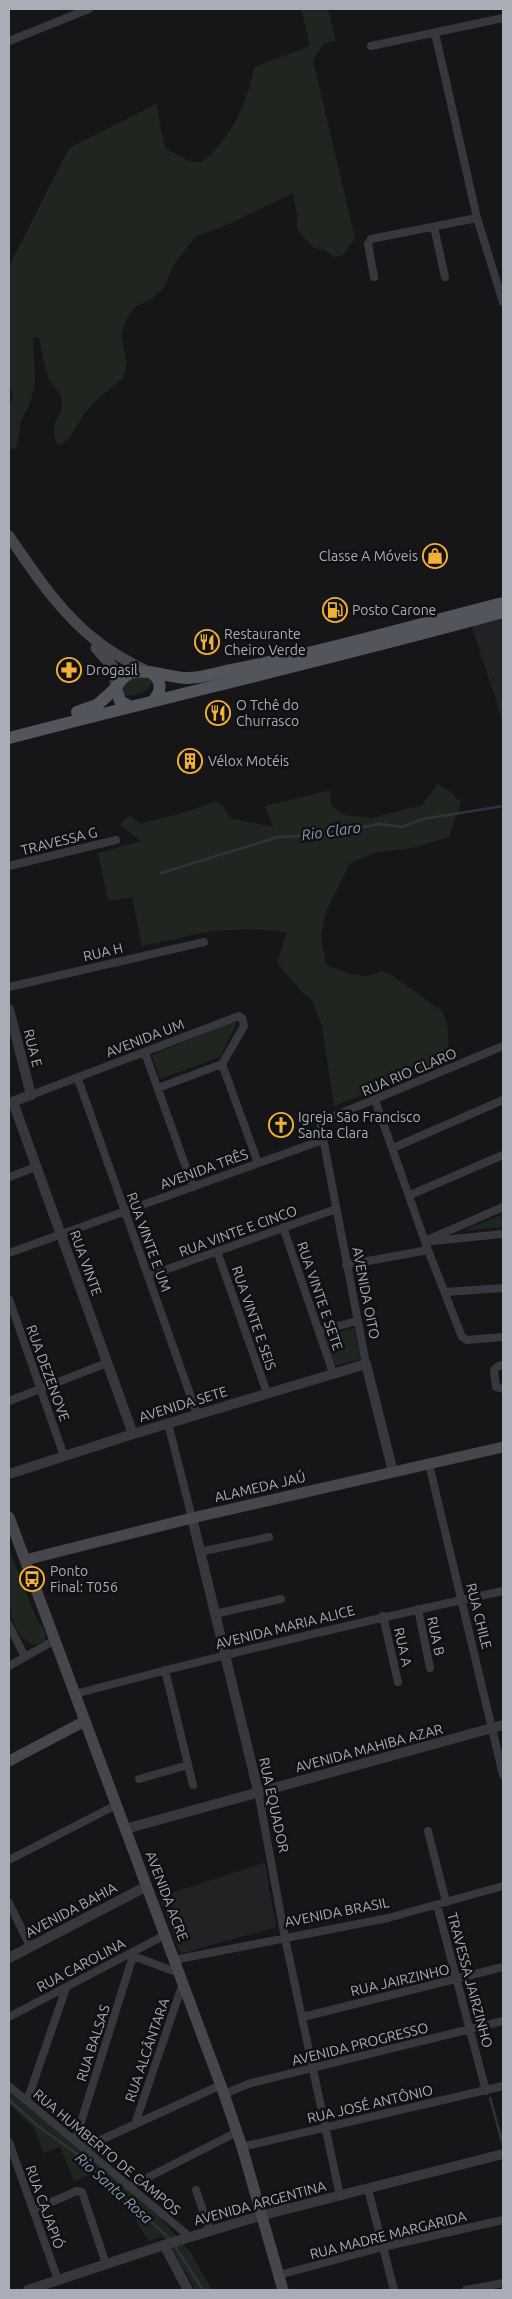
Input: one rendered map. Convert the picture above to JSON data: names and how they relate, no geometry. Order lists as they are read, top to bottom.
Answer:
{
  "streets": {
    "main road": ["ALAMEDA JAÚ", "AVENIDA ACRE"],
    "street": [
      "TRAVESSA G",
      "RUA H",
      "AVENIDA UM",
      "RUA E",
      "RUA RIO CLARO",
      "AVENIDA TRÊS",
      "RUA VINTE E CINCO",
      "RUA VINTE E UM",
      "RUA VINTE",
      "AVENIDA OITO",
      "RUA VINTE E SETE",
      "RUA VINTE E SEIS",
      "RUA DEZENOVE",
      "AVENIDA SETE",
      "RUA CHILE",
      "AVENIDA MARIA ALICE",
      "RUA B",
      "RUA A",
      "AVENIDA MAHIBA AZAR",
      "RUA EQUADOR",
      "AVENIDA BAHIA",
      "AVENIDA BRASIL",
      "RUA CAROLINA",
      "RUA JAIRZINHO",
      "TRAVESSA JAIRZINHO",
      "RUA BALSAS",
      "AVENIDA PROGRESSO",
      "RUA ALCÂNTARA",
      "RUA JOSÉ ANTÔNIO",
      "RUA HUMBERTO DE CAMPOS",
      "AVENIDA ARGENTINA",
      "RUA CAJAPIÓ",
      "RUA MADRE MARGARIDA"
    ]
  },
  "crossings": [
    ["AVENIDA UM", "RUA E"],
    ["AVENIDA UM", "RUA VINTE E UM"],
    ["AVENIDA UM", "RUA VINTE"],
    ["RUA RIO CLARO", "AVENIDA OITO"],
    ["AVENIDA TRÊS", "RUA VINTE E UM"],
    ["AVENIDA TRÊS", "RUA VINTE"],
    ["AVENIDA TRÊS", "AVENIDA OITO"],
    ["RUA VINTE E CINCO", "RUA VINTE E UM"],
    ["RUA VINTE E CINCO", "AVENIDA OITO"],
    ["RUA VINTE E CINCO", "RUA VINTE E SETE"],
    ["RUA VINTE E CINCO", "RUA VINTE E SEIS"],
    ["RUA VINTE E UM", "AVENIDA SETE"],
    ["RUA VINTE", "AVENIDA SETE"],
    ["AVENIDA OITO", "AVENIDA SETE"],
    ["AVENIDA OITO", "ALAMEDA JAÚ"],
    ["RUA VINTE E SETE", "AVENIDA SETE"],
    ["RUA VINTE E SEIS", "AVENIDA SETE"],
    ["RUA DEZENOVE", "AVENIDA SETE"],
    ["AVENIDA SETE", "RUA EQUADOR"],
    ["ALAMEDA JAÚ", "RUA CHILE"],
    ["ALAMEDA JAÚ", "RUA EQUADOR"],
    ["ALAMEDA JAÚ", "AVENIDA ACRE"],
    ["RUA CHILE", "AVENIDA MARIA ALICE"],
    ["RUA CHILE", "AVENIDA MAHIBA AZAR"],
    ["AVENIDA MARIA ALICE", "RUA B"],
    ["AVENIDA MARIA ALICE", "RUA A"],
    ["AVENIDA MARIA ALICE", "RUA EQUADOR"],
    ["AVENIDA MARIA ALICE", "AVENIDA ACRE"],
    ["AVENIDA MAHIBA AZAR", "RUA EQUADOR"],
    ["AVENIDA MAHIBA AZAR", "AVENIDA ACRE"],
    ["RUA EQUADOR", "AVENIDA BRASIL"],
    ["RUA EQUADOR", "RUA JAIRZINHO"],
    ["RUA EQUADOR", "AVENIDA PROGRESSO"],
    ["RUA EQUADOR", "RUA JOSÉ ANTÔNIO"],
    ["RUA EQUADOR", "AVENIDA ARGENTINA"],
    ["AVENIDA ACRE", "AVENIDA BAHIA"],
    ["AVENIDA ACRE", "AVENIDA BRASIL"],
    ["AVENIDA ACRE", "RUA CAROLINA"],
    ["AVENIDA ACRE", "AVENIDA PROGRESSO"],
    ["AVENIDA ACRE", "RUA ALCÂNTARA"],
    ["AVENIDA ACRE", "RUA JOSÉ ANTÔNIO"],
    ["AVENIDA ACRE", "AVENIDA ARGENTINA"],
    ["AVENIDA ACRE", "RUA MADRE MARGARIDA"],
    ["AVENIDA BRASIL", "TRAVESSA JAIRZINHO"],
    ["RUA CAROLINA", "RUA BALSAS"],
    ["RUA JAIRZINHO", "TRAVESSA JAIRZINHO"],
    ["TRAVESSA JAIRZINHO", "AVENIDA PROGRESSO"],
    ["TRAVESSA JAIRZINHO", "RUA JOSÉ ANTÔNIO"],
    ["RUA BALSAS", "RUA HUMBERTO DE CAMPOS"],
    ["AVENIDA PROGRESSO", "RUA ALCÂNTARA"],
    ["AVENIDA PROGRESSO", "RUA HUMBERTO DE CAMPOS"],
    ["RUA HUMBERTO DE CAMPOS", "AVENIDA ARGENTINA"],
    ["AVENIDA ARGENTINA", "RUA CAJAPIÓ"]
  ],
  "water": ["Rio Claro", "Rio Santa Rosa"],
  "places": {
    "shop": ["Classe A Móveis"],
    "fuel station": ["Posto Carone"],
    "restaurant": ["Restaurante Cheiro Verde", "O Tchê do Churrasco"],
    "pharmacy": ["Drogasil"],
    "building": ["Vélox Motéis"],
    "church": ["Igreja São Francisco Santa Clara"],
    "bus stop": ["Ponto Final: T056"]
  }
}
